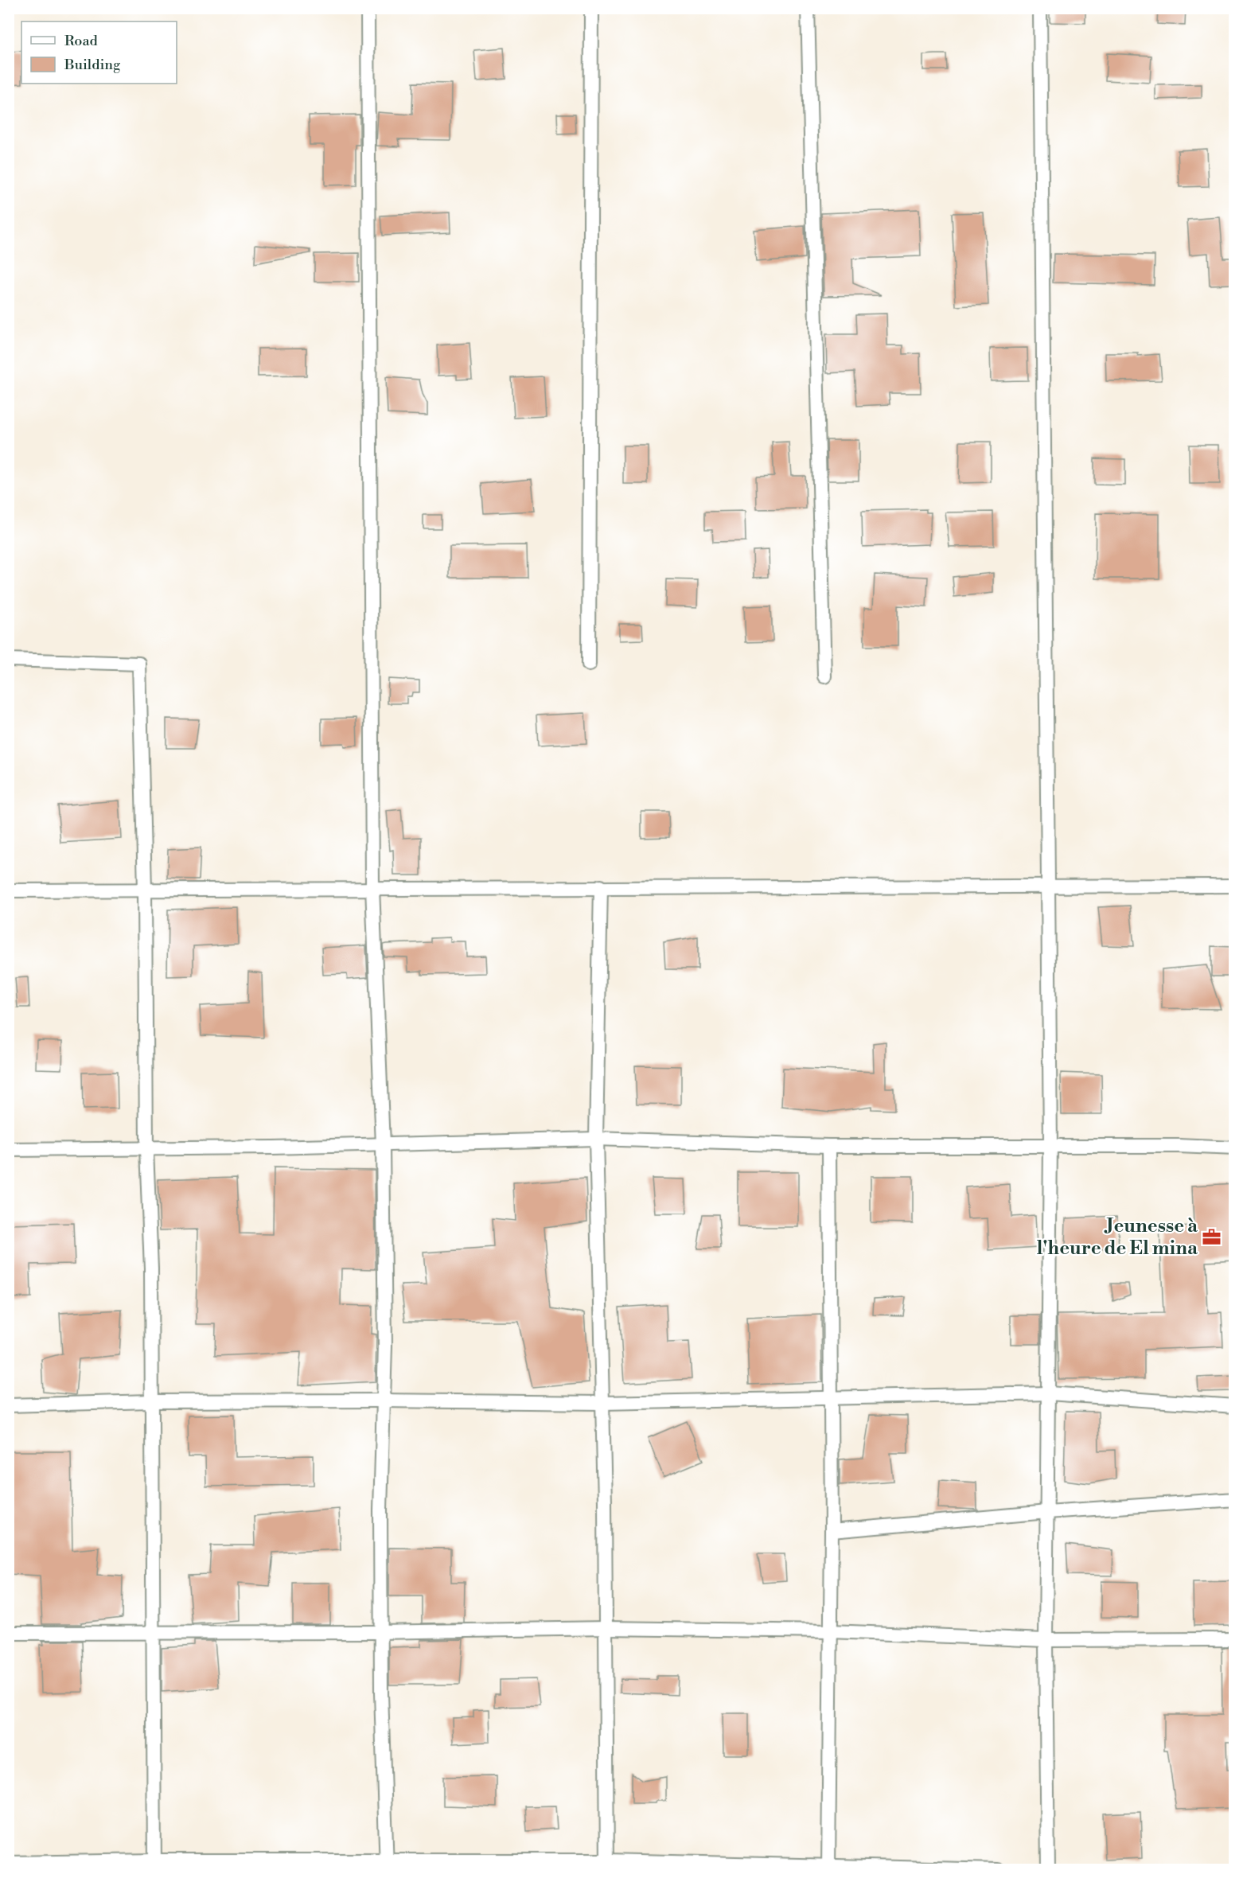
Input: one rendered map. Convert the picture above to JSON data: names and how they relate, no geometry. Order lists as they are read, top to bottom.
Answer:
{
  "places": {
    "office": ["Jeunesse à l'heure de El mina"]
  },
  "legend": ["Road", "Building"]
}
